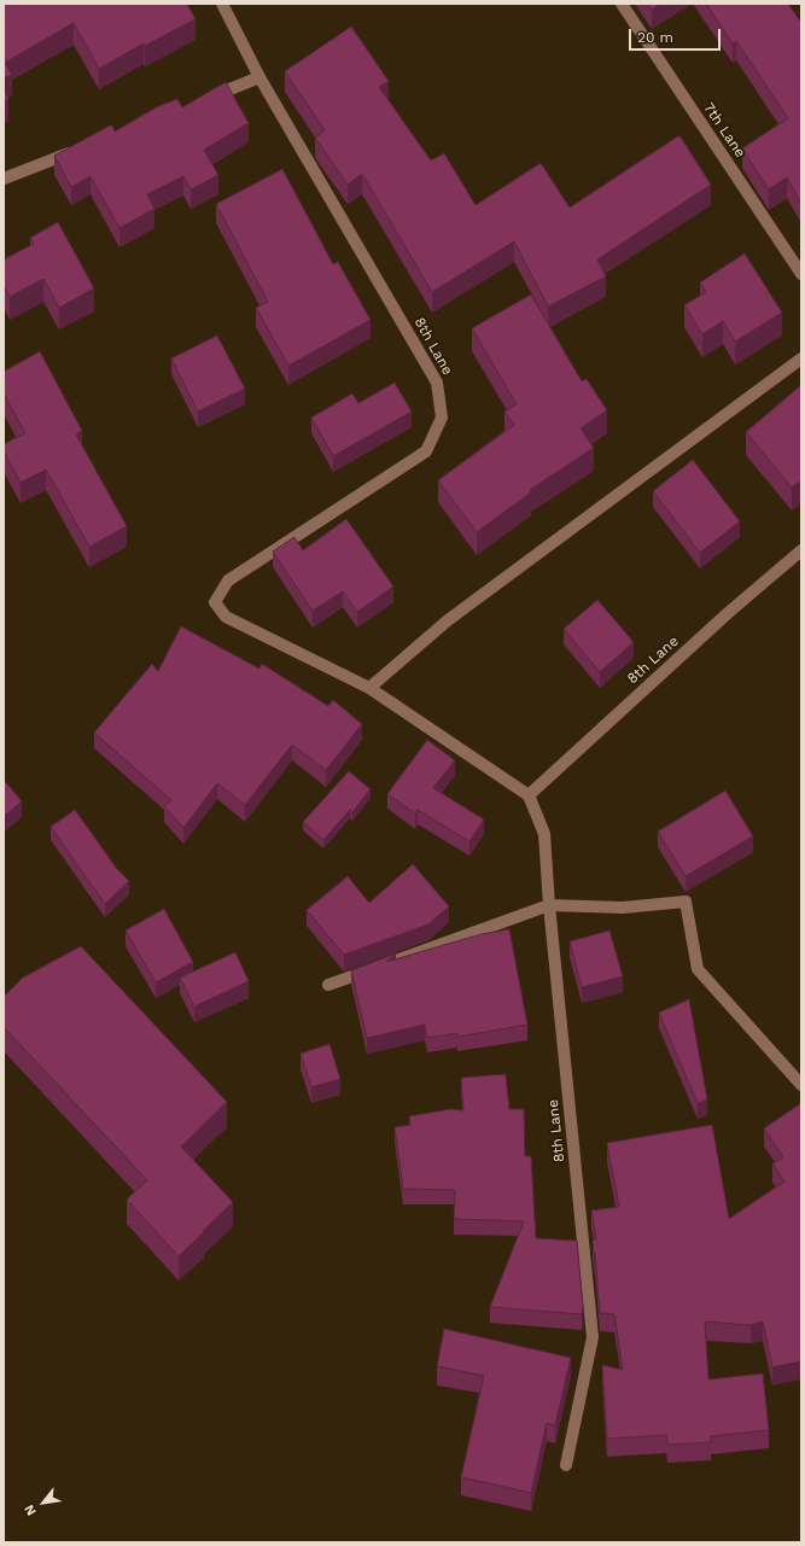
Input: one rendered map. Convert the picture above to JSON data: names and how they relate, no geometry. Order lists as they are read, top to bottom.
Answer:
{
  "streets": {
    "street": ["7th Lane", "8th Lane"]
  },
  "scale_bar": "20 m",
  "north": "bottom left"
}
